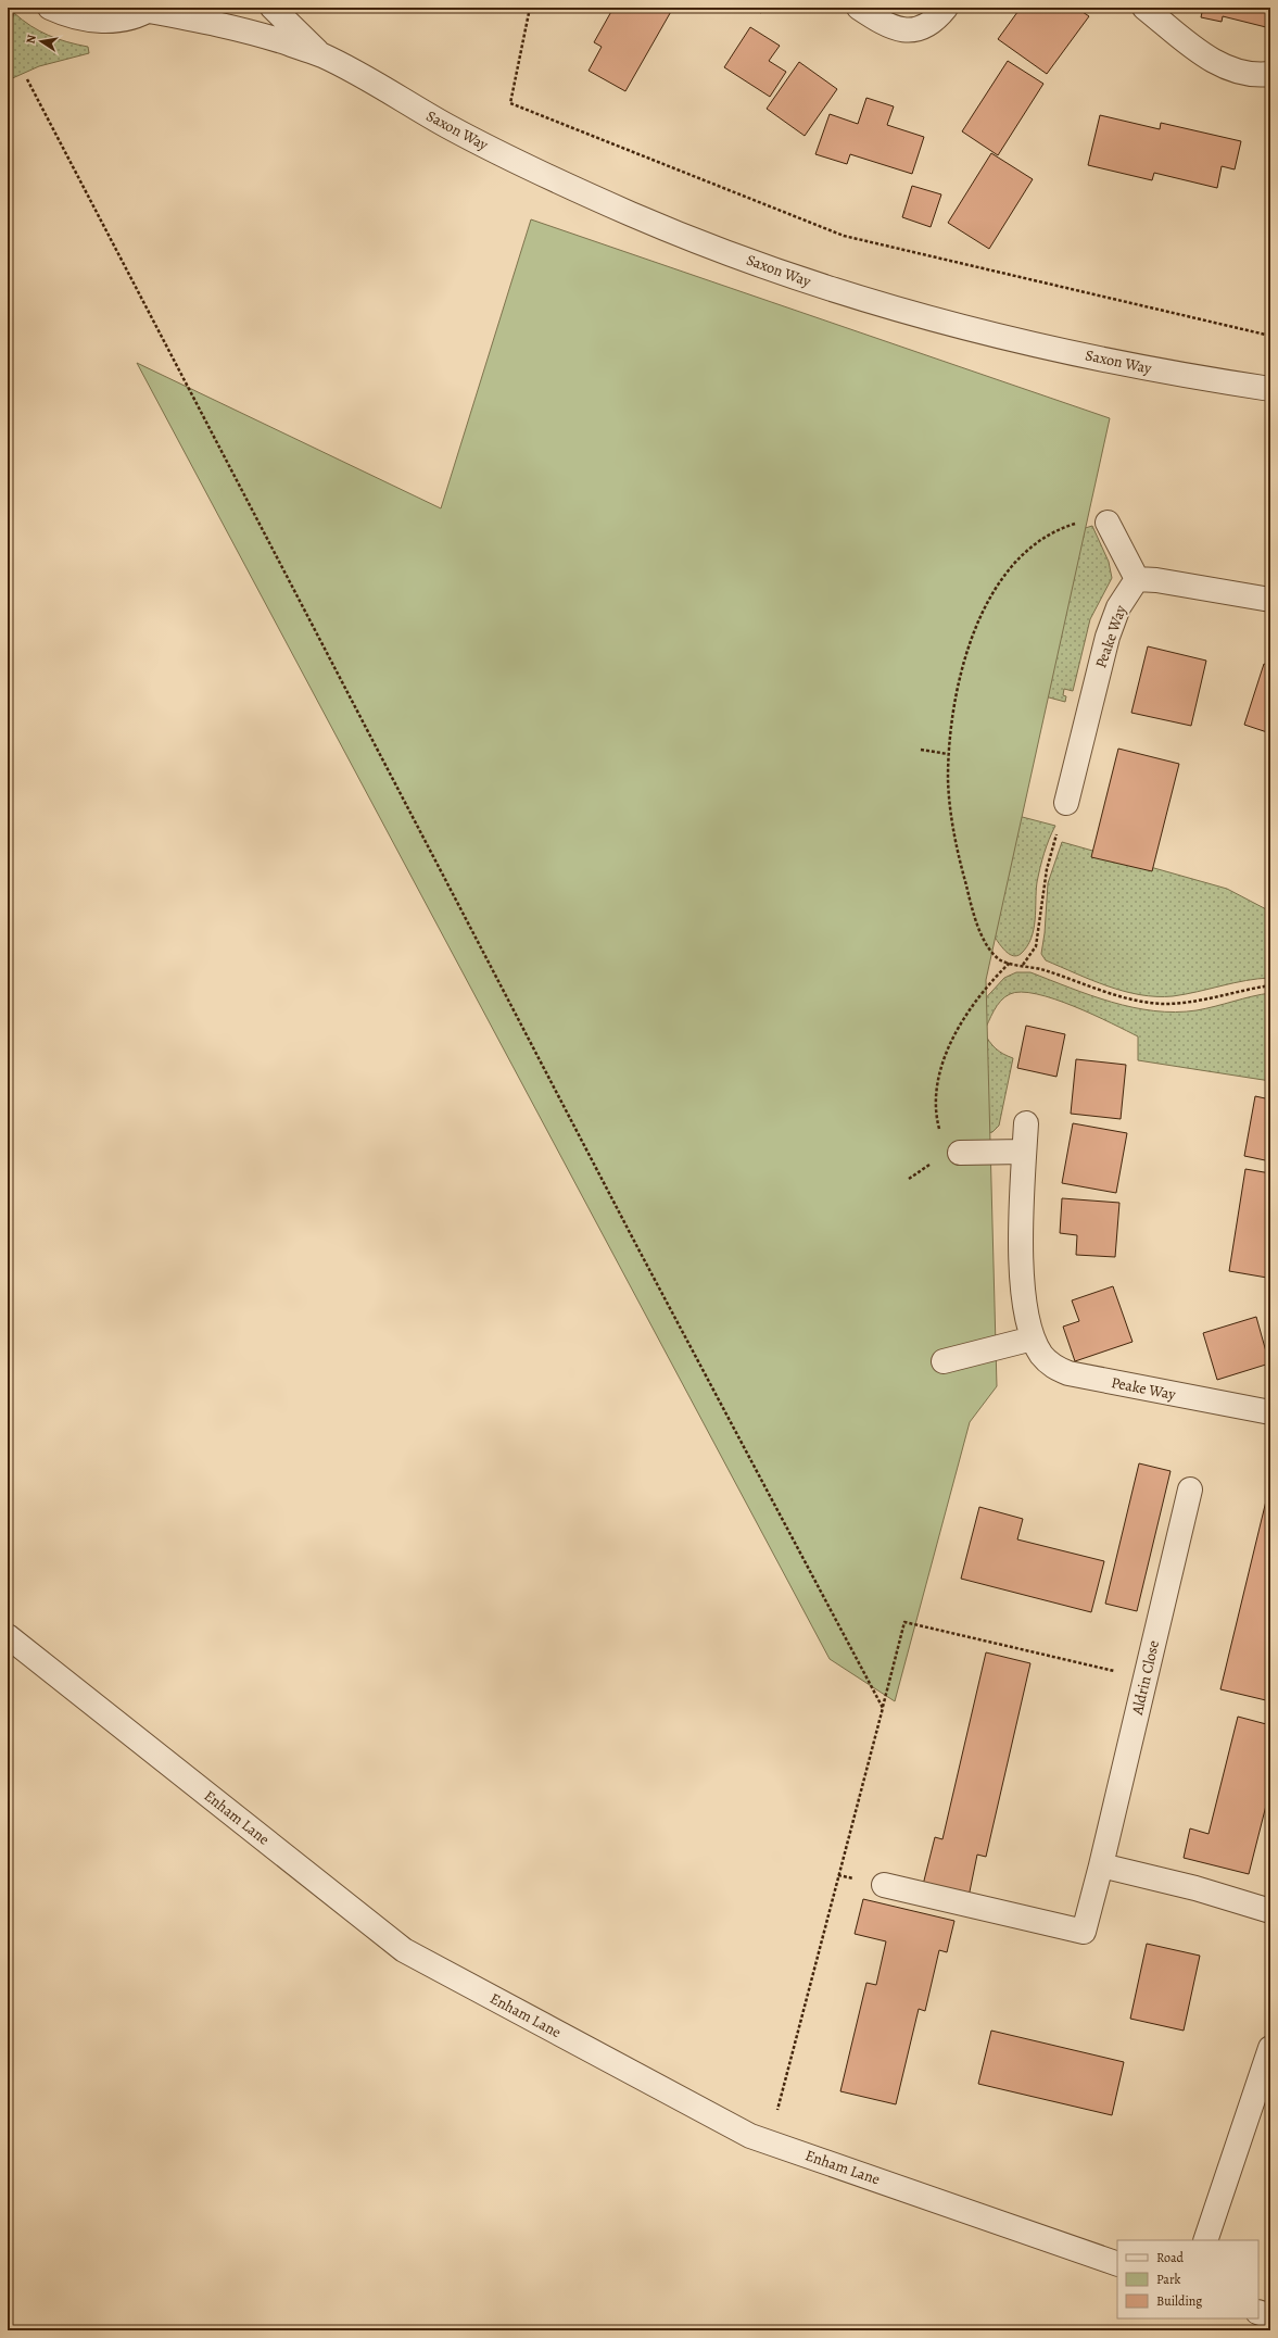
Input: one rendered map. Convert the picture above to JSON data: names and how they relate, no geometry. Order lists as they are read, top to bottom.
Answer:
{
  "streets": {
    "street": [
      "Saxon Way",
      "Peake Way",
      "Aldrin Close",
      "Enham Lane"
    ]
  },
  "legend": ["Road", "Park", "Building"],
  "north": "left"
}
